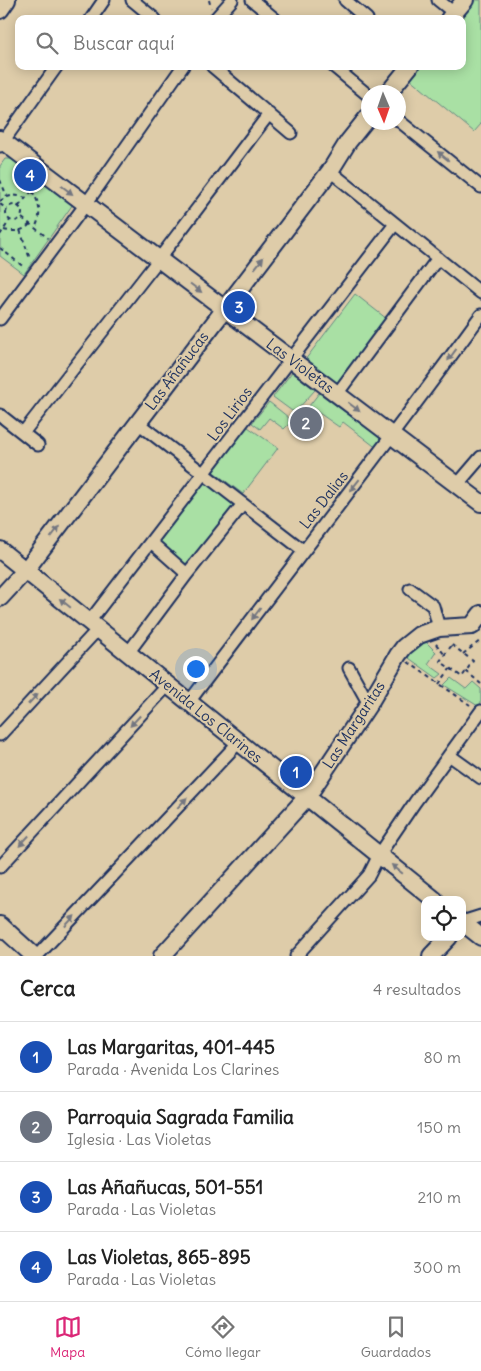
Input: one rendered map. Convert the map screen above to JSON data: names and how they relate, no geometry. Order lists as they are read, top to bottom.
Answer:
{
  "streets": {
    "street": [
      "Las Violetas",
      "Las Añañucas",
      "Los Lirios",
      "Las Dalias",
      "Avenida Los Clarines",
      "Las Margaritas"
    ]
  },
  "crossings": [
    ["Las Violetas", "Las Añañucas"],
    ["Las Violetas", "Los Lirios"],
    ["Las Violetas", "Las Dalias"],
    ["Las Añañucas", "Avenida Los Clarines"],
    ["Los Lirios", "Avenida Los Clarines"],
    ["Las Dalias", "Avenida Los Clarines"],
    ["Avenida Los Clarines", "Las Margaritas"]
  ],
  "north": "bottom",
  "page": {
    "search": "Buscar aquí",
    "pins": [
      "4",
      "3",
      "2",
      "1"
    ],
    "heading": ["Cerca", "4 resultados"],
    "list": [
      {
        "mark": "1",
        "name": "Las Margaritas, 401-445",
        "note": "Parada · Avenida Los Clarines",
        "value": "80 m"
      },
      {
        "mark": "2",
        "name": "Parroquia Sagrada Familia",
        "note": "Iglesia · Las Violetas",
        "value": "150 m"
      },
      {
        "mark": "3",
        "name": "Las Añañucas, 501-551",
        "note": "Parada · Las Violetas",
        "value": "210 m"
      },
      {
        "mark": "4",
        "name": "Las Violetas, 865-895",
        "note": "Parada · Las Violetas",
        "value": "300 m"
      }
    ],
    "nav": ["Mapa", "Cómo llegar", "Guardados"]
  }
}
